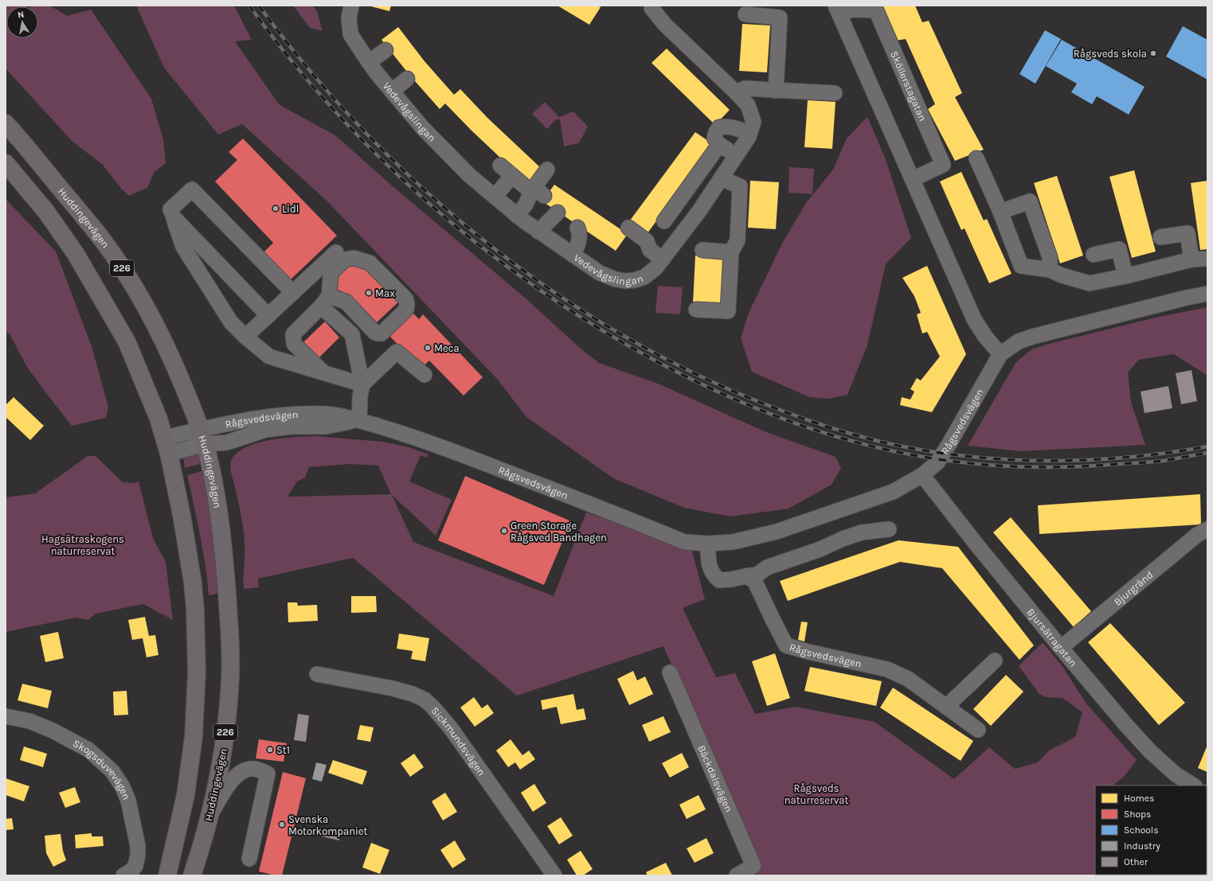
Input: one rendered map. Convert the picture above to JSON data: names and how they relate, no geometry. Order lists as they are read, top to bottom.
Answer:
{
  "streets": {
    "main road": ["Huddingevägen", "226"],
    "street": [
      "Sköllerstagatan",
      "Vedevågslingan",
      "Rågsvedsvägen",
      "Bjurgränd",
      "Bjursätragatan",
      "Sickmundsvägen",
      "Skogsduvevägen",
      "Bäckdalsvägen"
    ]
  },
  "crossings": [
    ["Sköllerstagatan", "Rågsvedsvägen"],
    ["Huddingevägen", "Rågsvedsvägen"],
    ["Rågsvedsvägen", "Bjursätragatan"],
    ["Bjurgränd", "Bjursätragatan"]
  ],
  "parks": ["Hagsätraskogens naturreservat", "Rågsveds naturreservat"],
  "places": [
    "Rågsveds skola",
    "Lidl",
    "Max",
    "Meca",
    "Green Storage Rågsved Bandhagen",
    "St1",
    "Svenska Motorkompaniet"
  ],
  "legend": [
    "Homes",
    "Shops",
    "Schools",
    "Industry",
    "Other"
  ],
  "north": "top"
}
